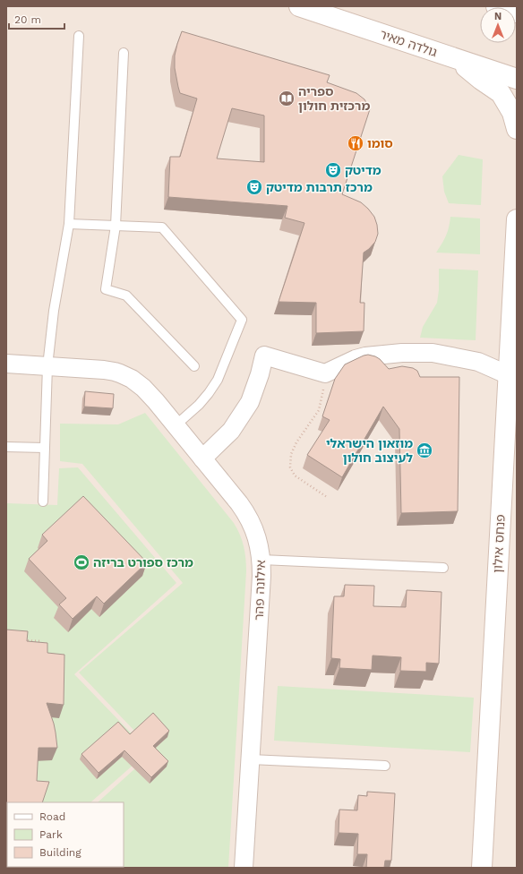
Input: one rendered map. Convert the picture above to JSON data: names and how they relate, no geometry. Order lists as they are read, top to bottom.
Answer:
{
  "streets": {
    "street": ["גולדה מאיר", "פנחס אילון", "אילונה פהר"]
  },
  "places": {
    "library": ["ספריה מרכזית חולון"],
    "restaurant": ["סומו"],
    "theatre": ["מדיטק", "מרכז תרבות מדיטק"],
    "museum": ["מוזאון הישראלי לעיצוב חולון"],
    "sports": ["מרכז ספורט בריזה"]
  },
  "legend": ["Road", "Park", "Building"],
  "scale_bar": "20 m",
  "north": "top"
}
